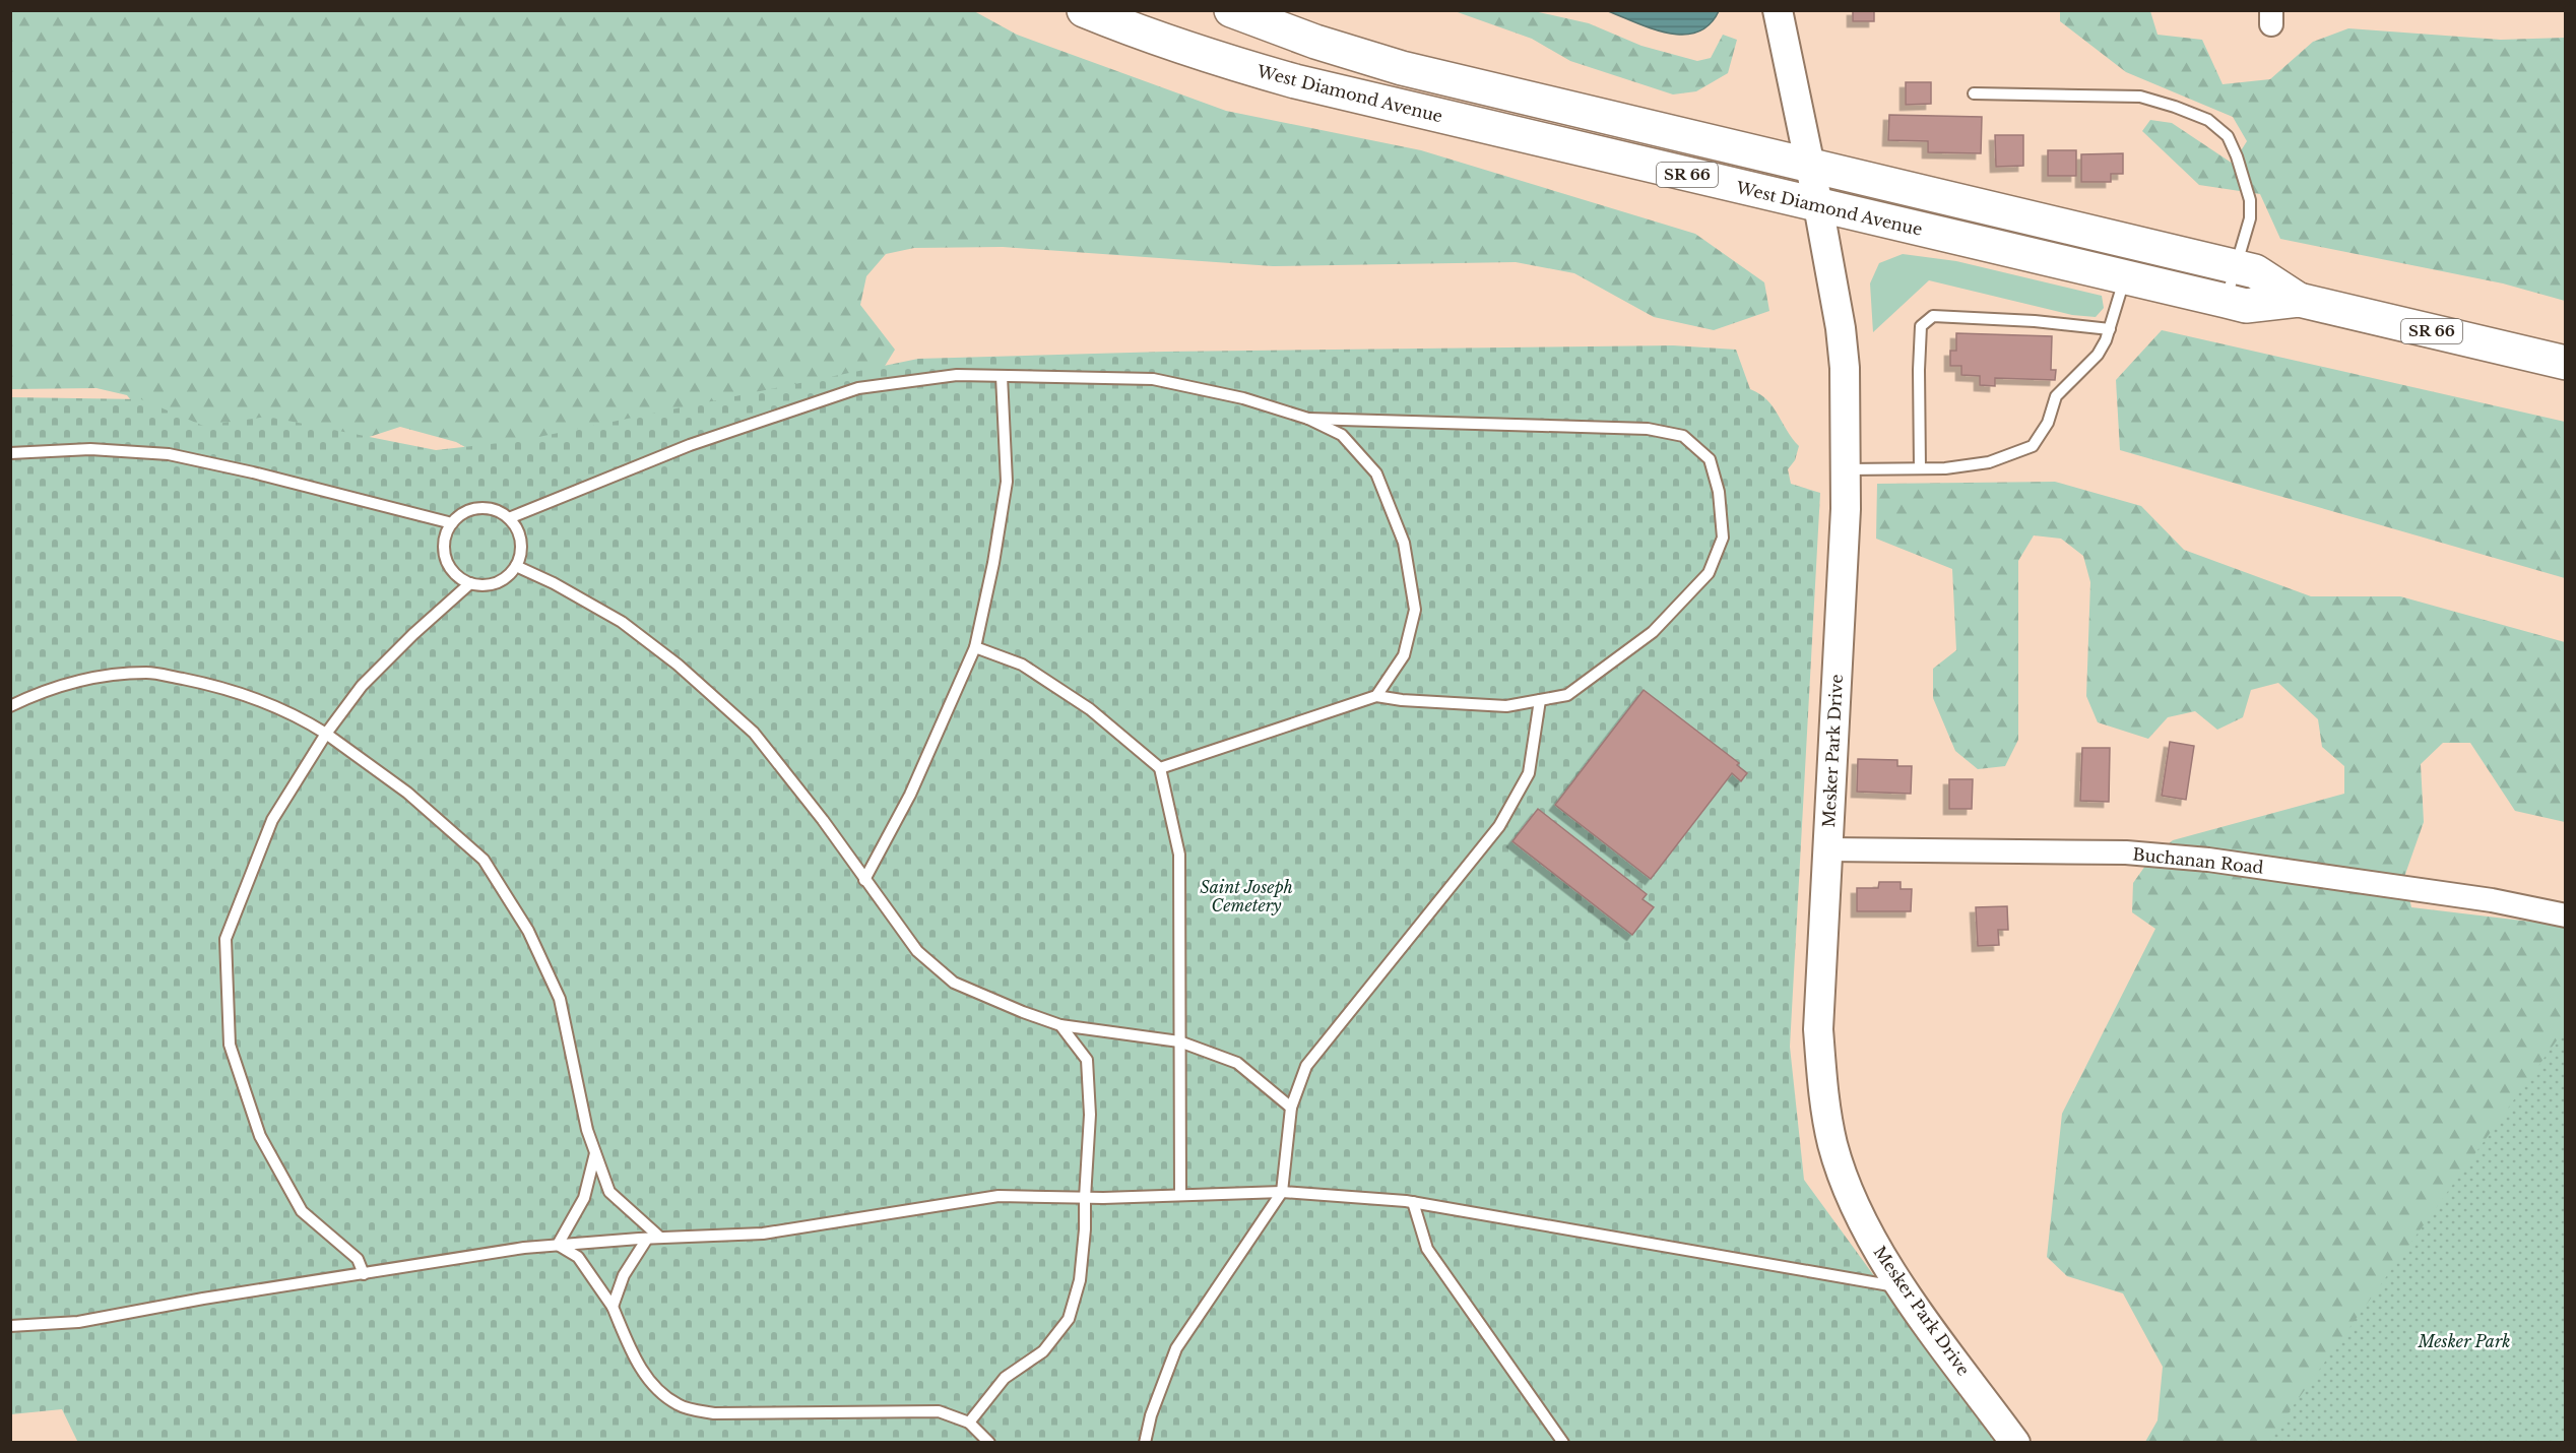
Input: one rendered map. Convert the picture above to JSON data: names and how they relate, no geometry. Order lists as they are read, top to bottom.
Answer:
{
  "streets": {
    "main road": ["West Diamond Avenue", "SR 66"],
    "street": ["Mesker Park Drive", "Buchanan Road"]
  },
  "crossings": [
    ["West Diamond Avenue", "Mesker Park Drive"],
    ["Mesker Park Drive", "Buchanan Road"]
  ],
  "parks": ["Saint Joseph Cemetery", "Mesker Park"]
}
